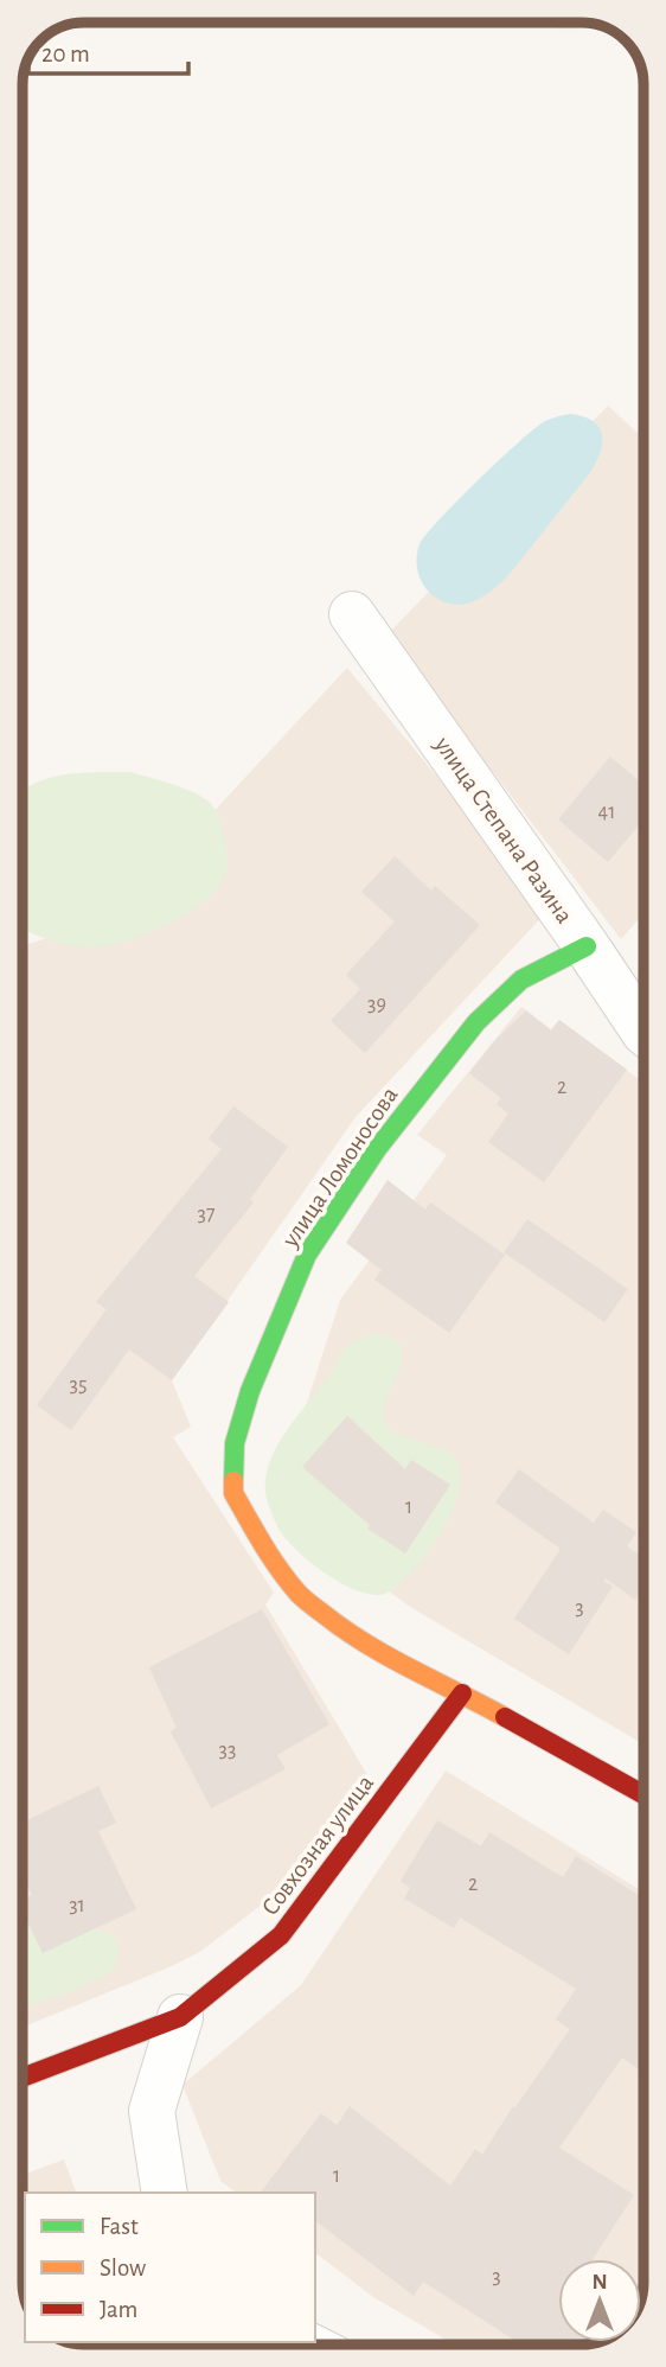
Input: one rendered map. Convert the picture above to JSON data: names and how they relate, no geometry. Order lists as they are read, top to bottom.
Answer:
{
  "streets": {
    "street": ["улица Степана Разина", "улица Ломоносова", "Совхозная улица"]
  },
  "crossings": [
    ["улица Степана Разина", "улица Ломоносова"],
    ["улица Ломоносова", "Совхозная улица"]
  ],
  "house_numbers": [
    "41",
    "39",
    "2",
    "37",
    "35",
    "1",
    "3",
    "33",
    "2",
    "31",
    "1",
    "3"
  ],
  "legend": ["Fast", "Slow", "Jam"],
  "scale_bar": "20 m",
  "north": "top"
}
